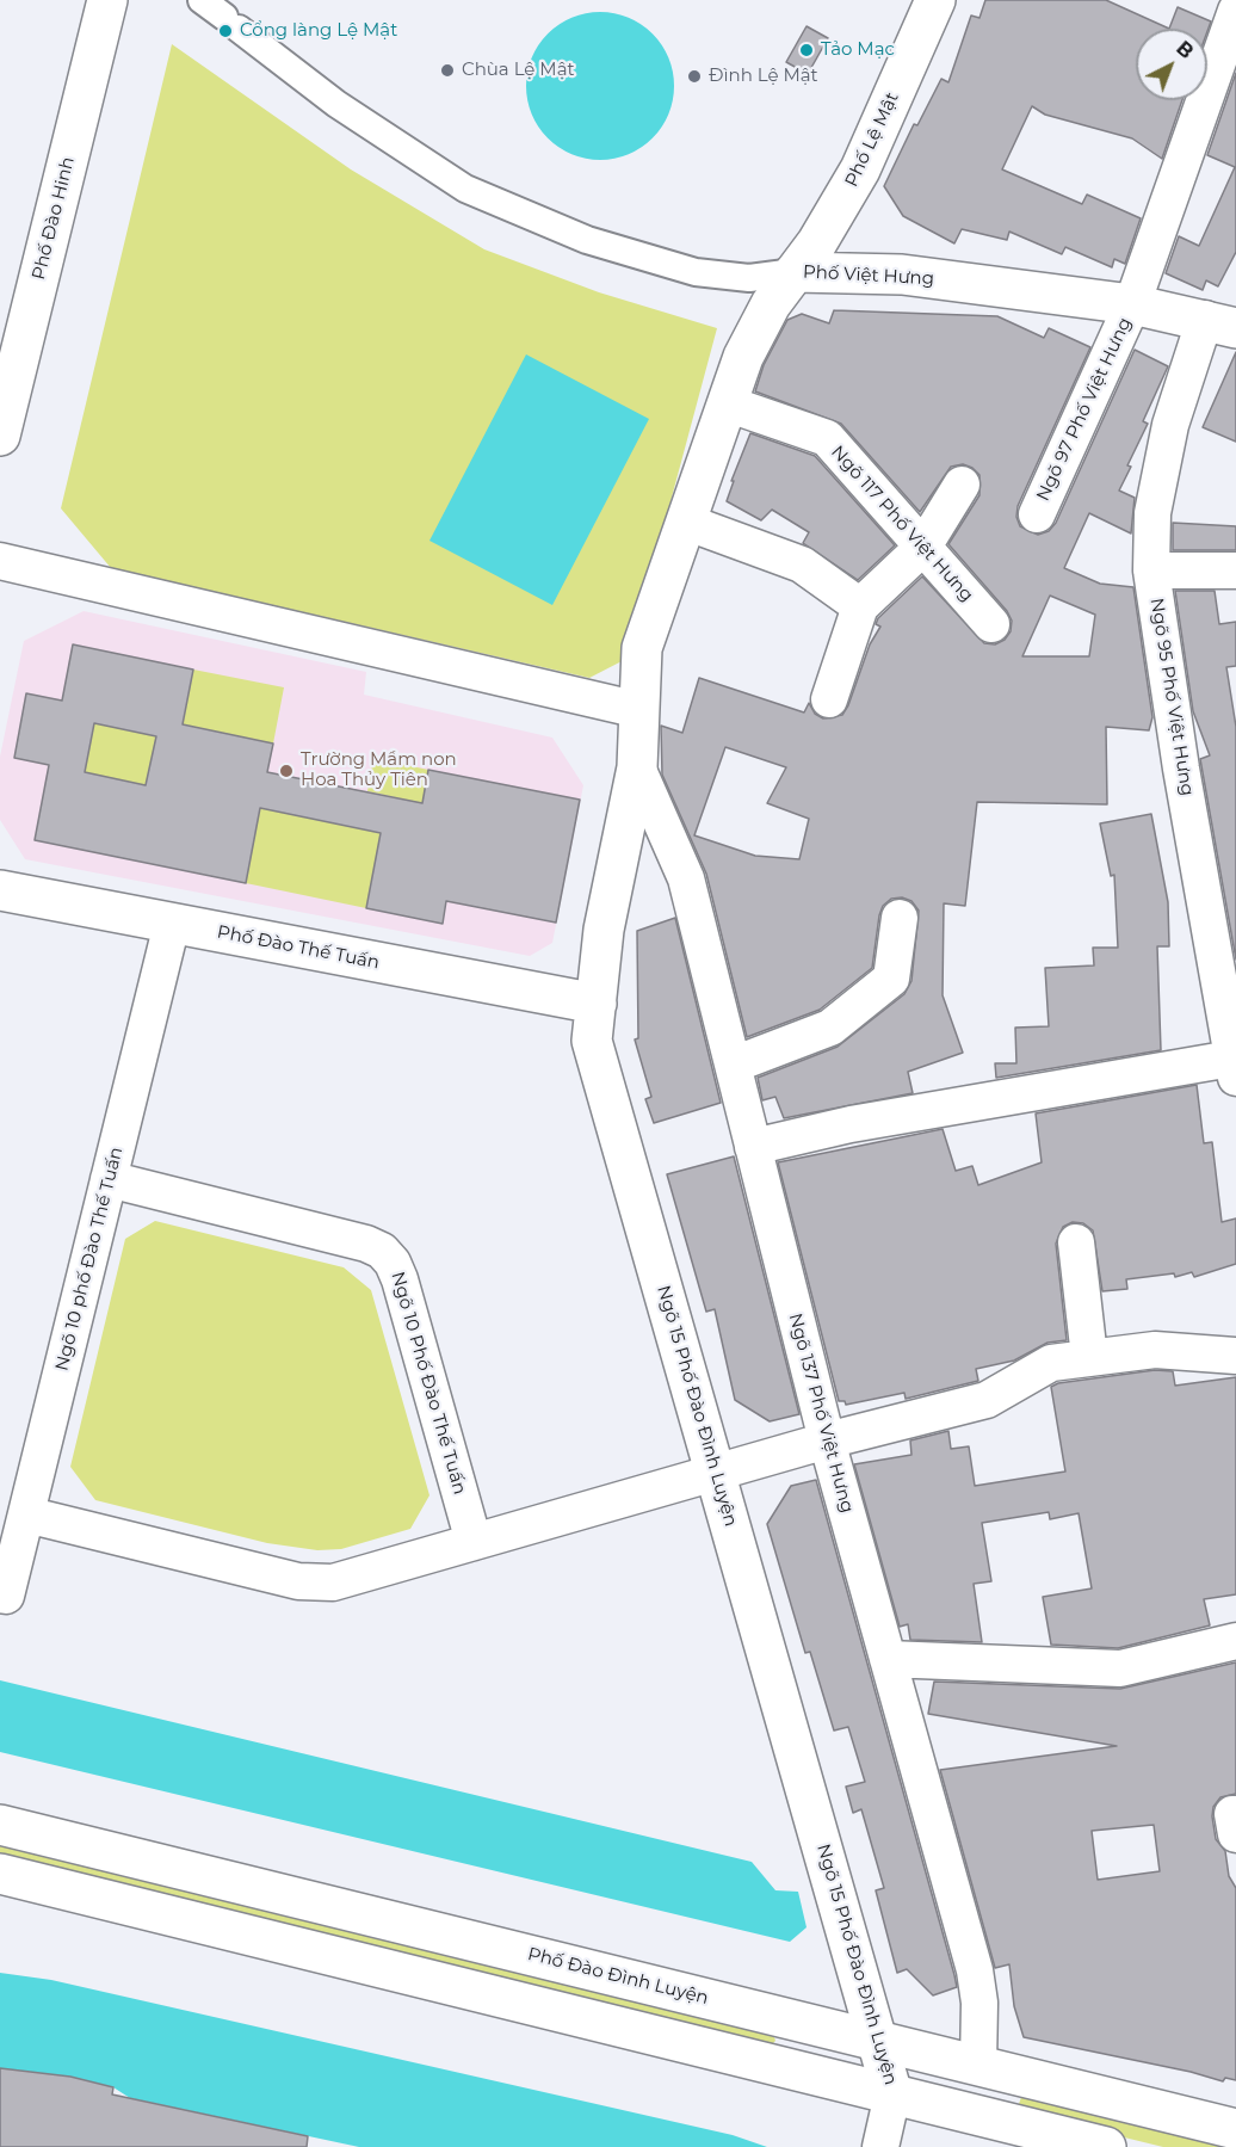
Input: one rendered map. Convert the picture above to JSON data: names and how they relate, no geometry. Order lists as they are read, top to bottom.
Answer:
{
  "streets": {
    "street": [
      "Phố Lệ Mật",
      "Phố Đào Hinh",
      "Phố Việt Hưng",
      "Ngõ 97 Phố Việt Hưng",
      "Ngõ 117 Phố Việt Hưng",
      "Ngõ 95 Phố Việt Hưng",
      "Phố Đào Thế Tuấn",
      "Ngõ 10 phố Đào Thế Tuấn",
      "Ngõ 10 Phố Đào Thế Tuấn",
      "Ngõ 15 Phố Đào Đình Luyện",
      "Ngõ 137 Phố Việt Hưng",
      "Phố Đào Đình Luyện"
    ]
  },
  "crossings": [
    ["Phố Lệ Mật", "Phố Việt Hưng"],
    ["Phố Việt Hưng", "Ngõ 97 Phố Việt Hưng"],
    ["Phố Việt Hưng", "Ngõ 117 Phố Việt Hưng"],
    ["Phố Việt Hưng", "Ngõ 95 Phố Việt Hưng"],
    ["Phố Việt Hưng", "Ngõ 15 Phố Đào Đình Luyện"],
    ["Phố Đào Thế Tuấn", "Ngõ 10 phố Đào Thế Tuấn"],
    ["Phố Đào Thế Tuấn", "Ngõ 15 Phố Đào Đình Luyện"],
    ["Ngõ 10 phố Đào Thế Tuấn", "Ngõ 10 Phố Đào Thế Tuấn"],
    ["Ngõ 15 Phố Đào Đình Luyện", "Ngõ 137 Phố Việt Hưng"],
    ["Ngõ 15 Phố Đào Đình Luyện", "Phố Đào Đình Luyện"],
    ["Ngõ 137 Phố Việt Hưng", "Phố Đào Đình Luyện"]
  ],
  "places": [
    "Cổng làng Lệ Mật",
    "Tảo Mạc",
    "Chùa Lệ Mật",
    "Đình Lệ Mật",
    "Trường Mầm non Hoa Thủy Tiên"
  ],
  "north": "top right"
}
